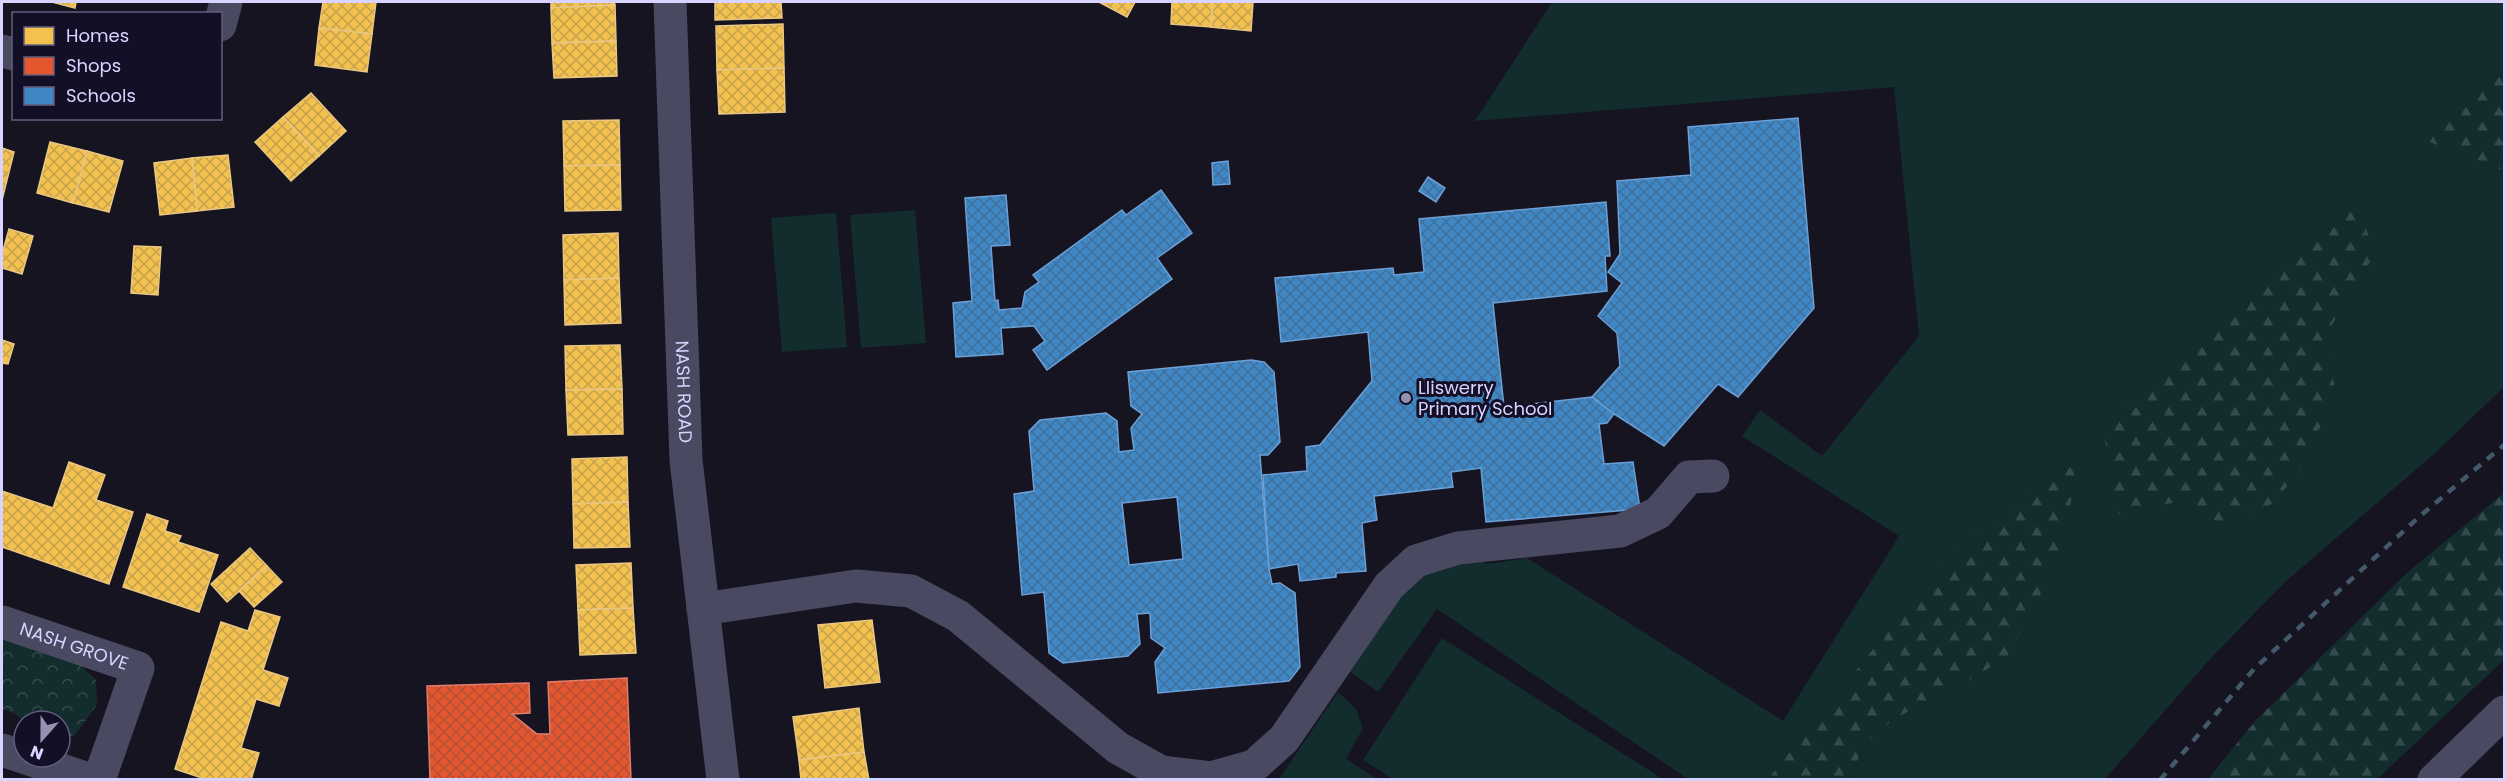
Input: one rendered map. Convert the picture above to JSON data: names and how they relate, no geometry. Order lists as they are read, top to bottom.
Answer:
{
  "streets": {
    "street": ["NASH ROAD", "NASH GROVE"]
  },
  "places": ["Lliswerry Primary School"],
  "legend": ["Homes", "Shops", "Schools"],
  "north": "bottom"
}
